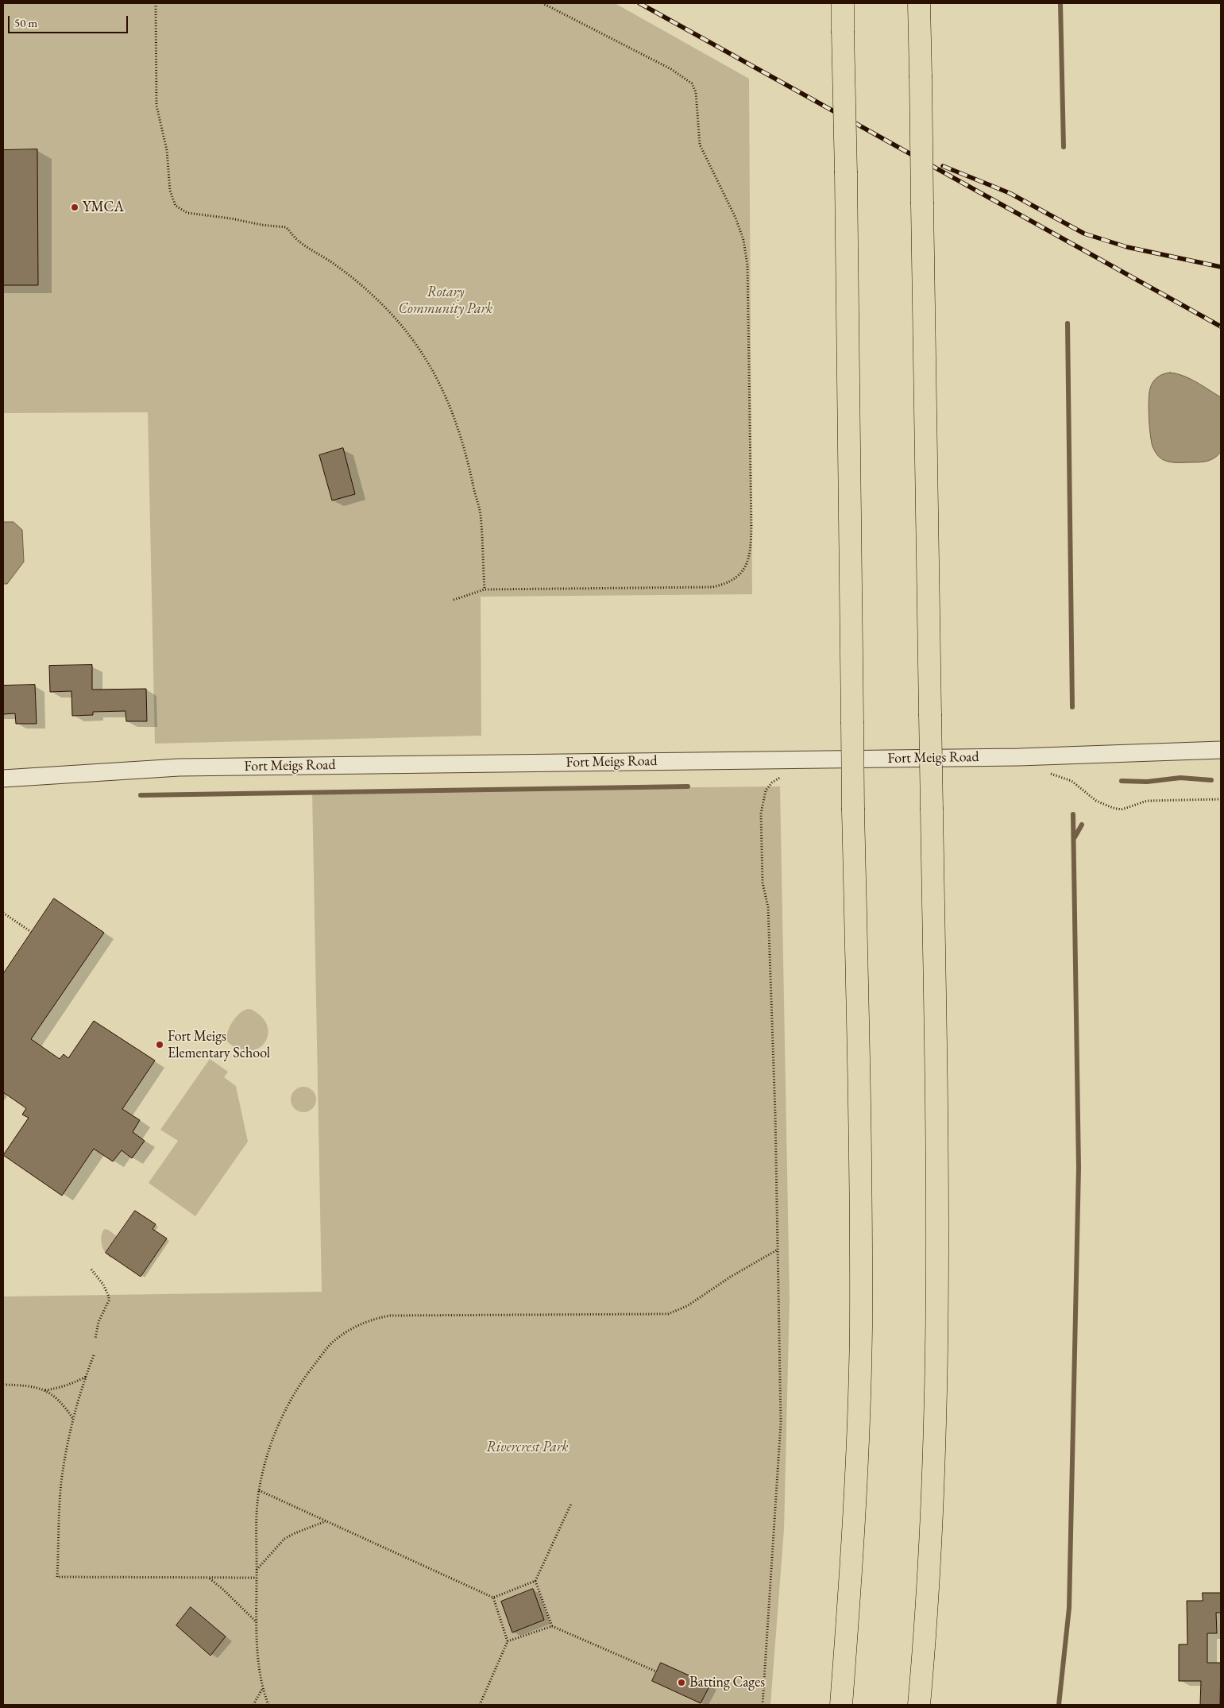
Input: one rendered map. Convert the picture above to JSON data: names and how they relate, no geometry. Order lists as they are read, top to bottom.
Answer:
{
  "streets": {
    "street": ["Fort Meigs Road"]
  },
  "parks": ["Rotary Community Park", "Rivercrest Park"],
  "places": ["YMCA", "Fort Meigs Elementary School", "Batting Cages"],
  "scale_bar": "50 m"
}
